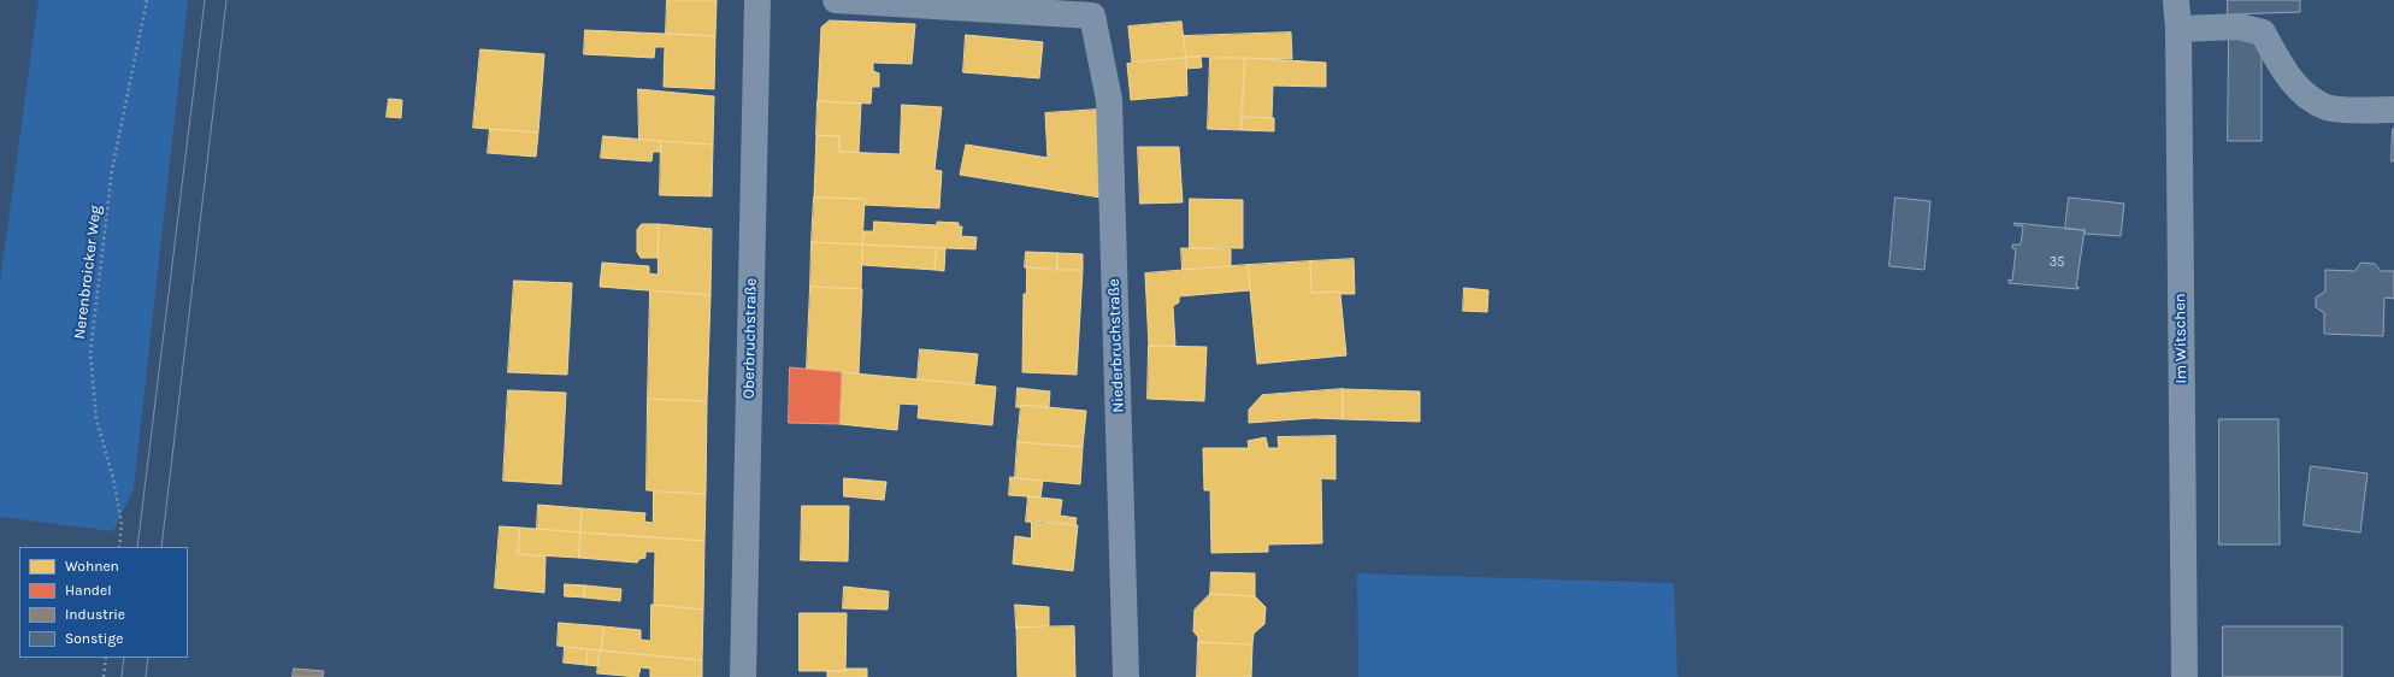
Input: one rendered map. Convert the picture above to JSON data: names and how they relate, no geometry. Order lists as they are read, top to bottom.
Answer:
{
  "streets": {
    "street": ["Oberbruchstraße", "Im Witschen", "Niederbruchstraße"],
    "path": ["Nerenbroicker Weg"]
  },
  "house_numbers": ["35"],
  "legend": [
    "Wohnen",
    "Handel",
    "Industrie",
    "Sonstige"
  ]
}
